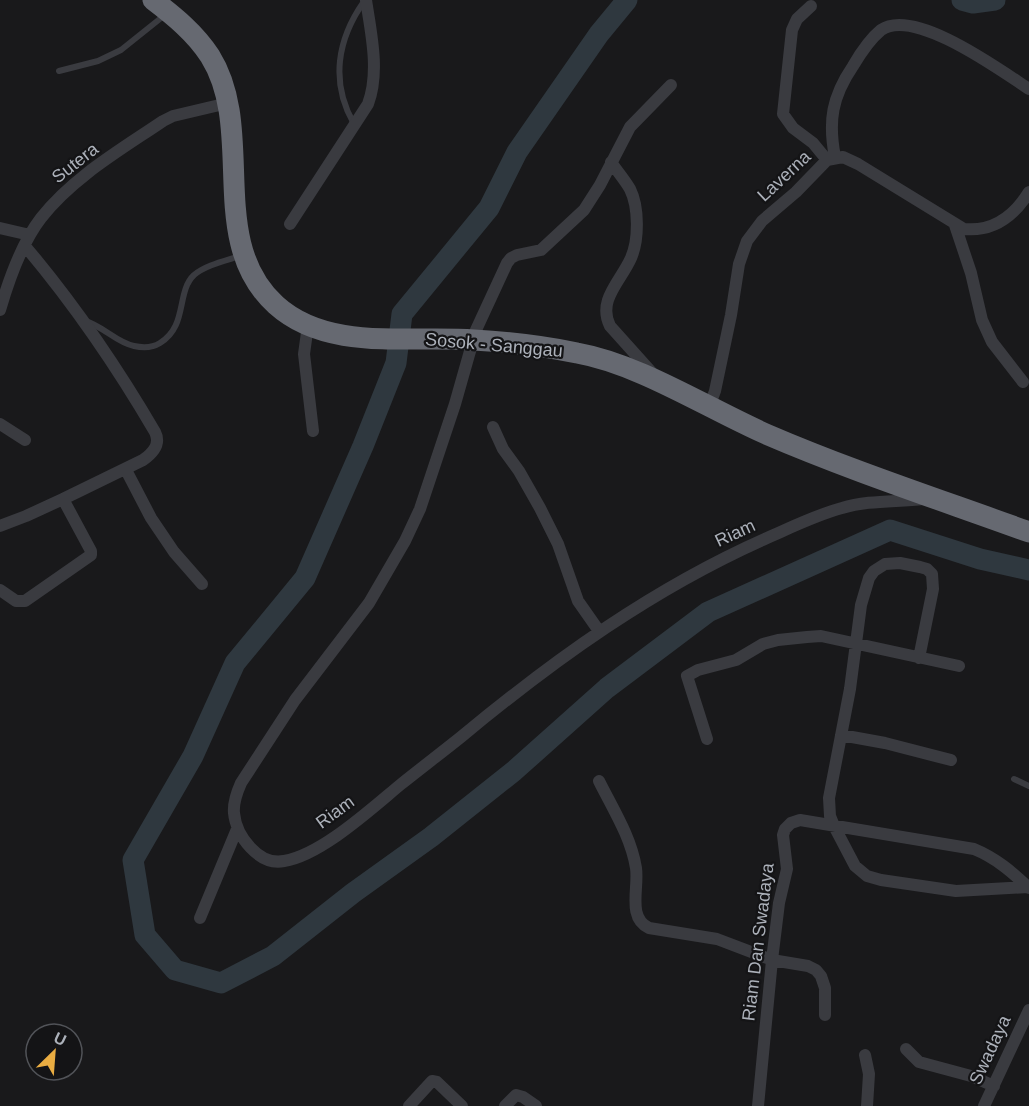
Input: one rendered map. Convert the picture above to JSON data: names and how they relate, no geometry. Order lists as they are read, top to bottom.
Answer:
{
  "streets": {
    "highway": ["Sosok - Sanggau"],
    "street": [
      "Sutera",
      "Laverna",
      "Riam",
      "Riam Dan Swadaya",
      "Swadaya"
    ]
  },
  "crossings": [
    ["Sutera", "Sosok - Sanggau"],
    ["Laverna", "Sosok - Sanggau"],
    ["Sosok - Sanggau", "Riam"]
  ],
  "north": "top right"
}
